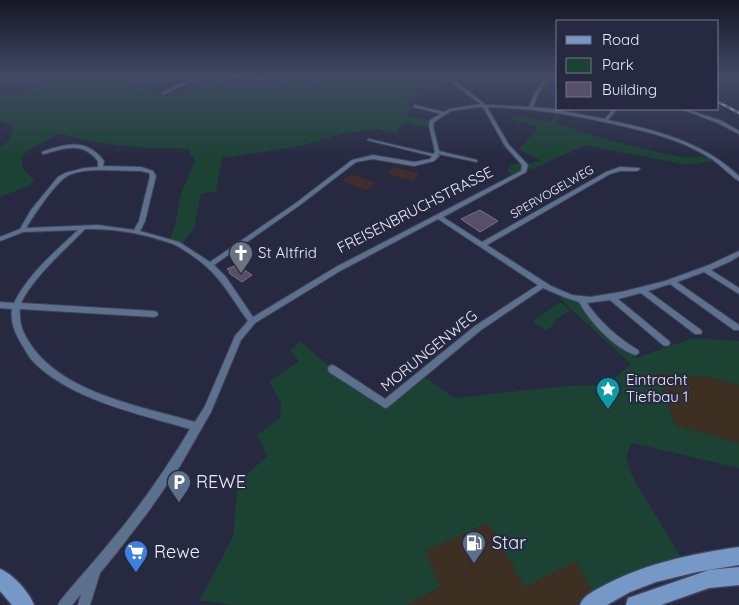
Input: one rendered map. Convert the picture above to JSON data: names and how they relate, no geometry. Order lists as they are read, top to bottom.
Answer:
{
  "streets": {
    "street": ["SPERVOGELWEG", "FREISENBRUCHSTRASSE", "MORUNGENWEG"]
  },
  "places": {
    "church": ["St Altfrid"],
    "place": ["Eintracht Tiefbau 1"],
    "parking": ["REWE"],
    "fuel station": ["Star"],
    "supermarket": ["Rewe"]
  },
  "legend": ["Road", "Park", "Building"]
}
